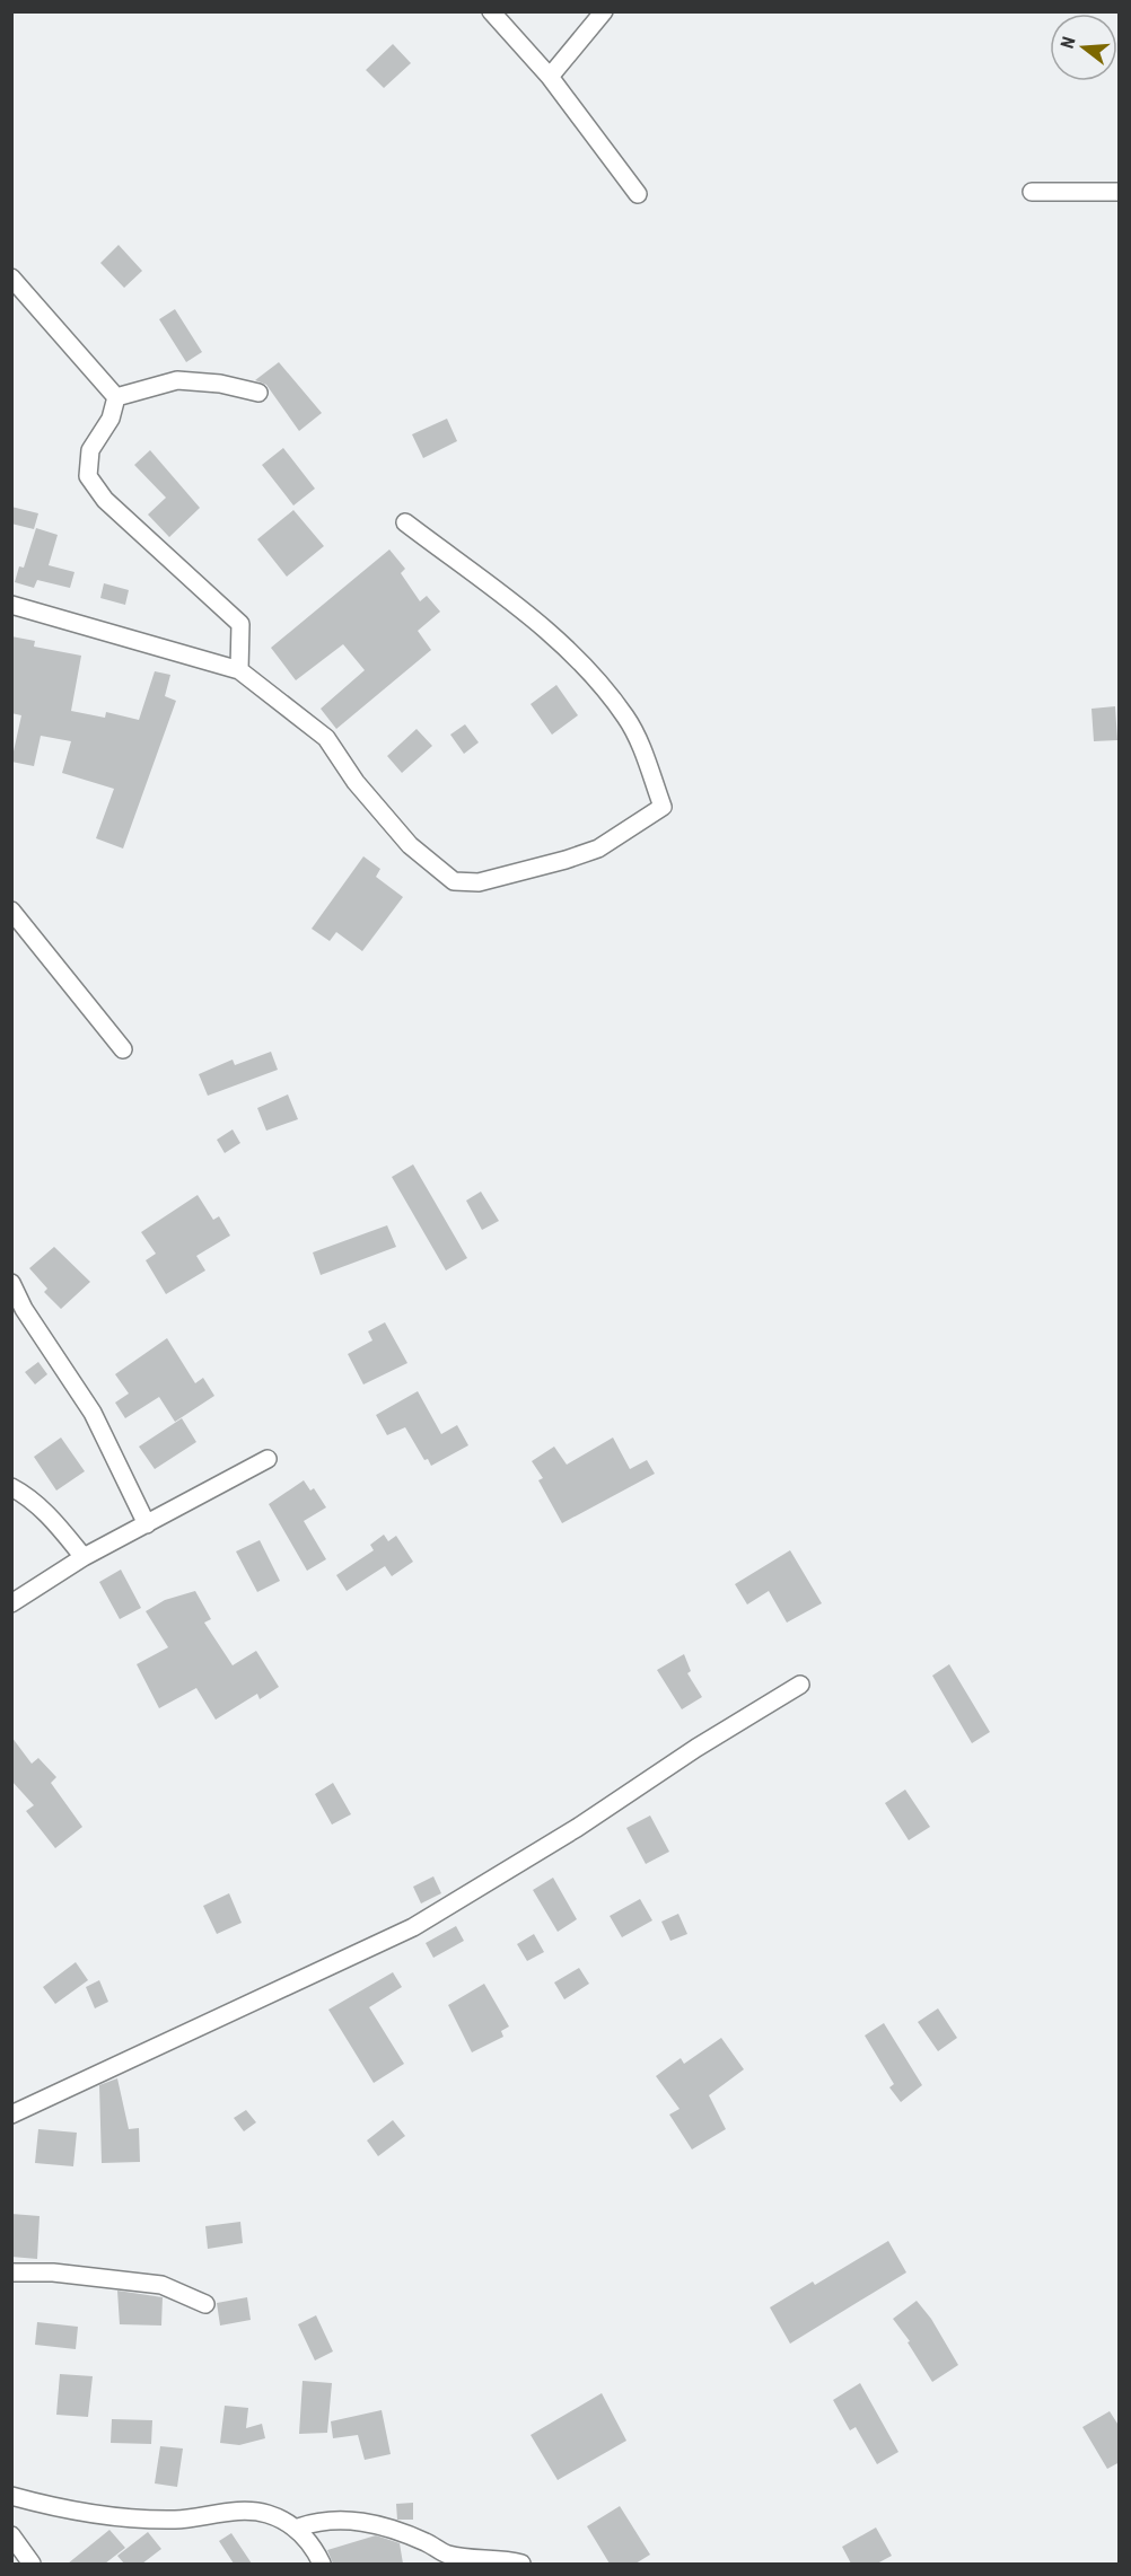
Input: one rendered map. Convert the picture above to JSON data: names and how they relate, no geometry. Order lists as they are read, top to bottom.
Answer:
{
  "north": "left"
}
